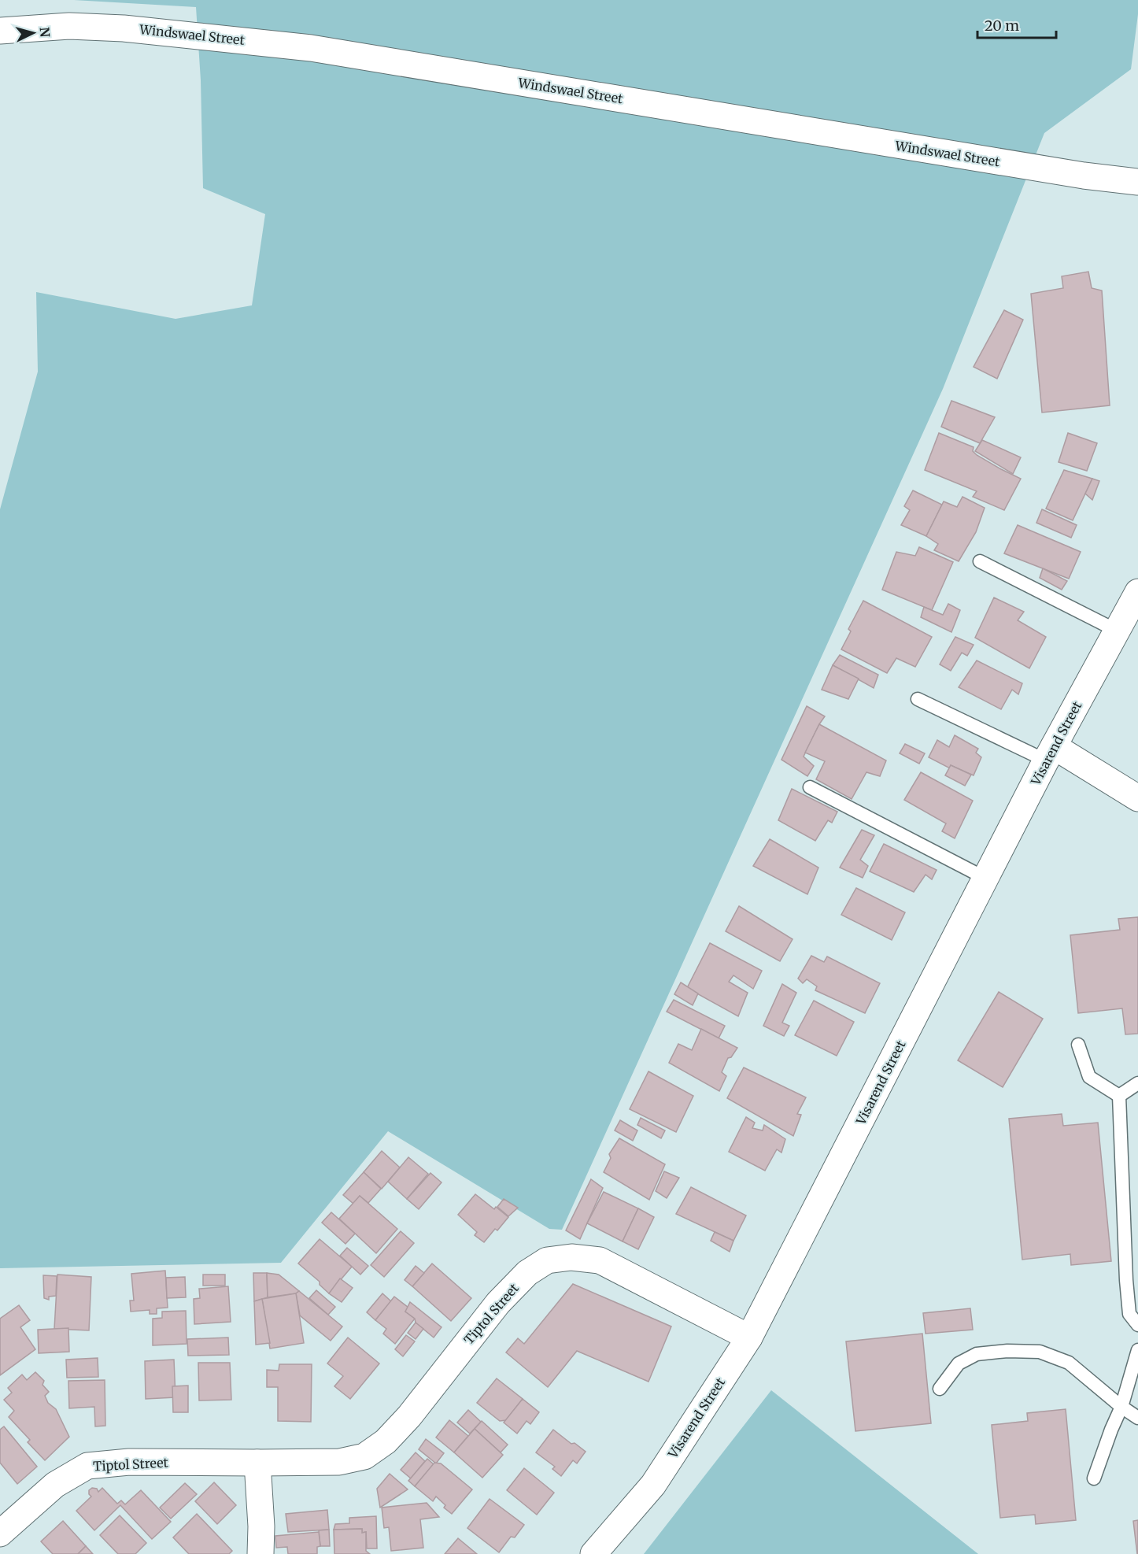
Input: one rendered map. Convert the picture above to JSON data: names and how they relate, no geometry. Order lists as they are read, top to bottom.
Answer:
{
  "streets": {
    "street": ["Windswael Street", "Visarend Street", "Tiptol Street"]
  },
  "crossings": [
    ["Visarend Street", "Tiptol Street"]
  ],
  "scale_bar": "20 m",
  "north": "right"
}
